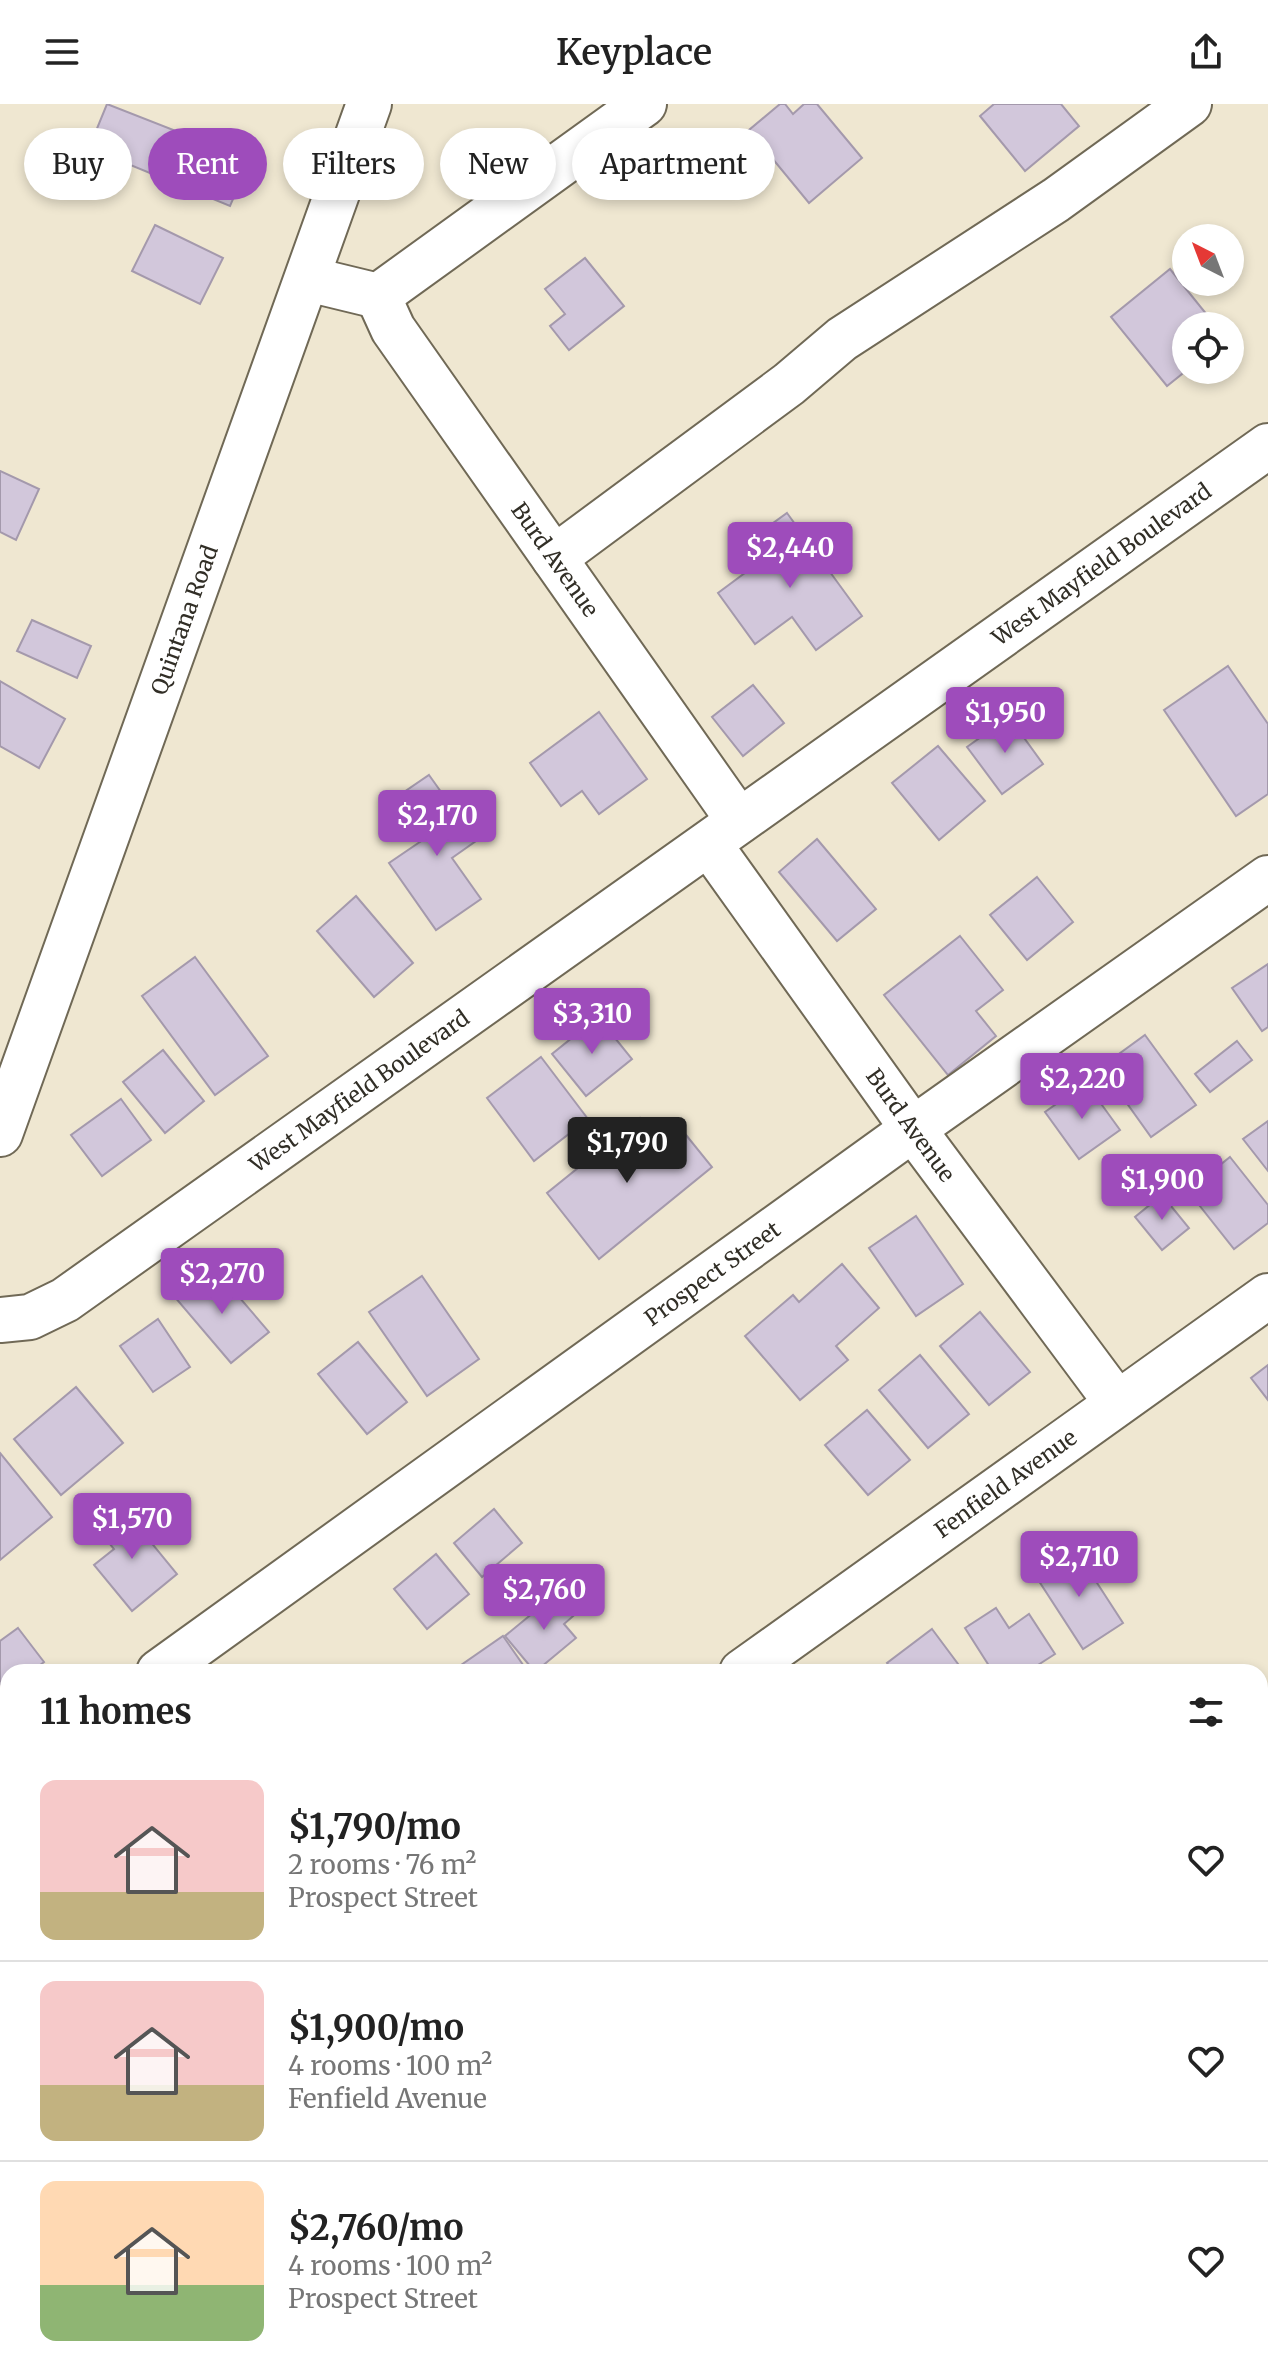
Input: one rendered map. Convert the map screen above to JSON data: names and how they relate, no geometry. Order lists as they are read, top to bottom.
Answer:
{
  "streets": {
    "street": [
      "Burd Avenue",
      "West Mayfield Boulevard",
      "Quintana Road",
      "Prospect Street",
      "Fenfield Avenue"
    ]
  },
  "crossings": [
    ["Burd Avenue", "West Mayfield Boulevard"],
    ["Burd Avenue", "Prospect Street"],
    ["Burd Avenue", "Fenfield Avenue"]
  ],
  "north": "top left",
  "page": {
    "header": "Keyplace",
    "chip": [
      "Buy",
      "Rent",
      "Filters",
      "New",
      "Apartment"
    ],
    "price": [
      "$2,440",
      "$1,950",
      "$2,170",
      "$3,310",
      "$2,220",
      "$1,790",
      "$1,900",
      "$2,270",
      "$1,570",
      "$2,710",
      "$2,760"
    ],
    "heading": "11 homes",
    "list": [
      {
        "name": "$1,790/mo",
        "note": "2 rooms · 76 m² · Prospect Street"
      },
      {
        "name": "$1,900/mo",
        "note": "4 rooms · 100 m² · Fenfield Avenue"
      },
      {
        "name": "$2,760/mo",
        "note": "4 rooms · 100 m² · Prospect Street"
      }
    ]
  }
}
